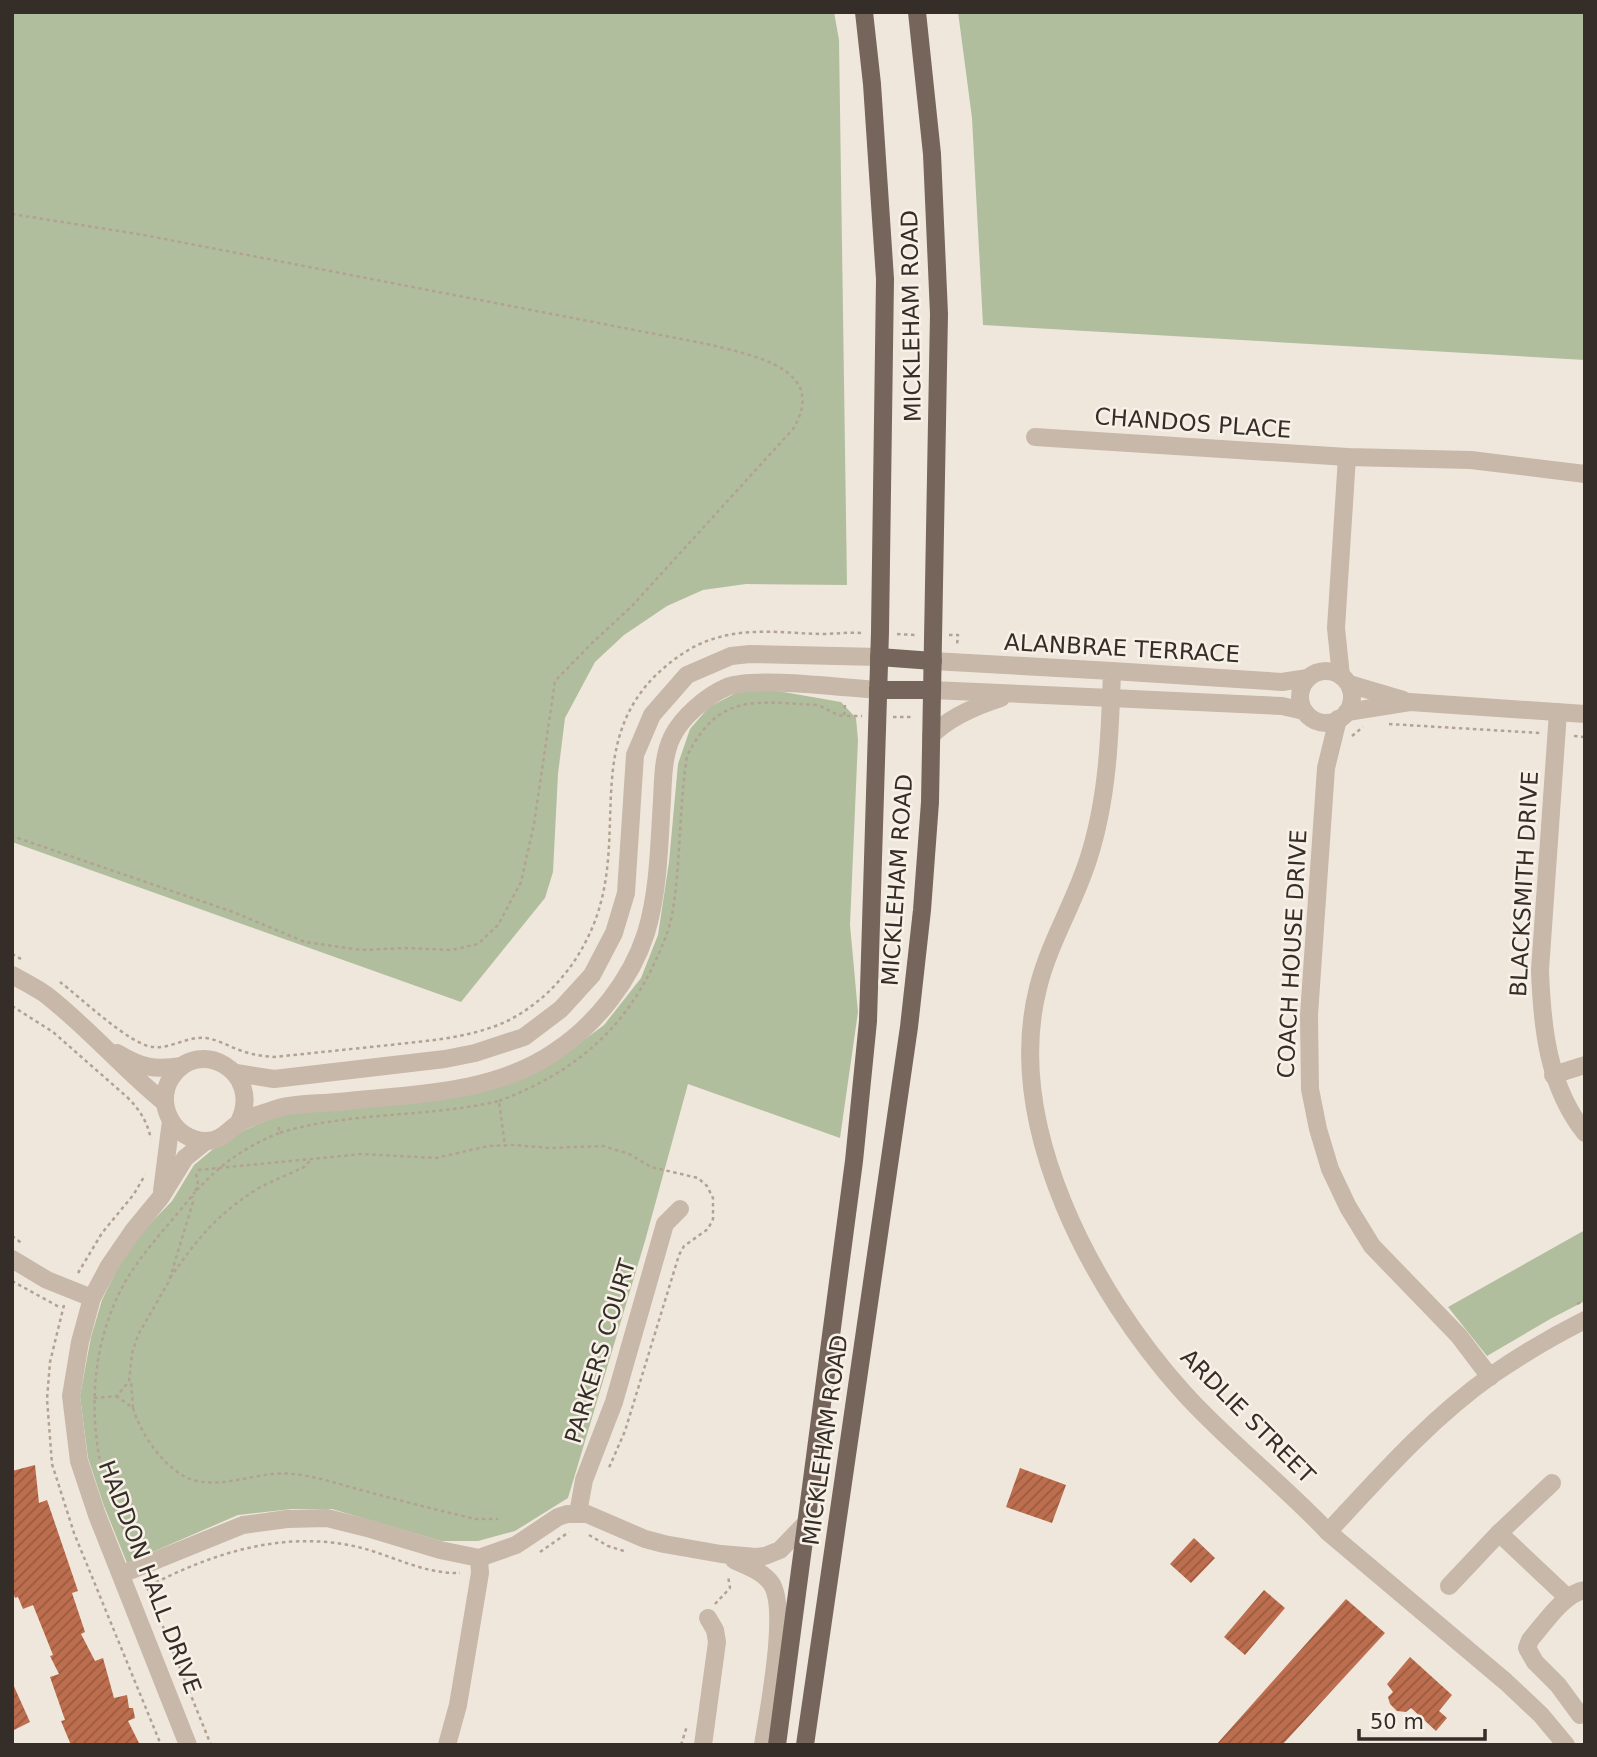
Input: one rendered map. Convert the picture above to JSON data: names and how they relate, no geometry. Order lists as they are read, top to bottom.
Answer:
{
  "streets": {
    "main road": ["MICKLEHAM ROAD"],
    "street": [
      "CHANDOS PLACE",
      "ALANBRAE TERRACE",
      "BLACKSMITH DRIVE",
      "COACH HOUSE DRIVE",
      "PARKERS COURT",
      "ARDLIE STREET",
      "HADDON HALL DRIVE"
    ]
  },
  "crossings": [
    ["MICKLEHAM ROAD", "ALANBRAE TERRACE"],
    ["ALANBRAE TERRACE", "COACH HOUSE DRIVE"],
    ["ALANBRAE TERRACE", "ARDLIE STREET"]
  ],
  "scale_bar": "50 m"
}
